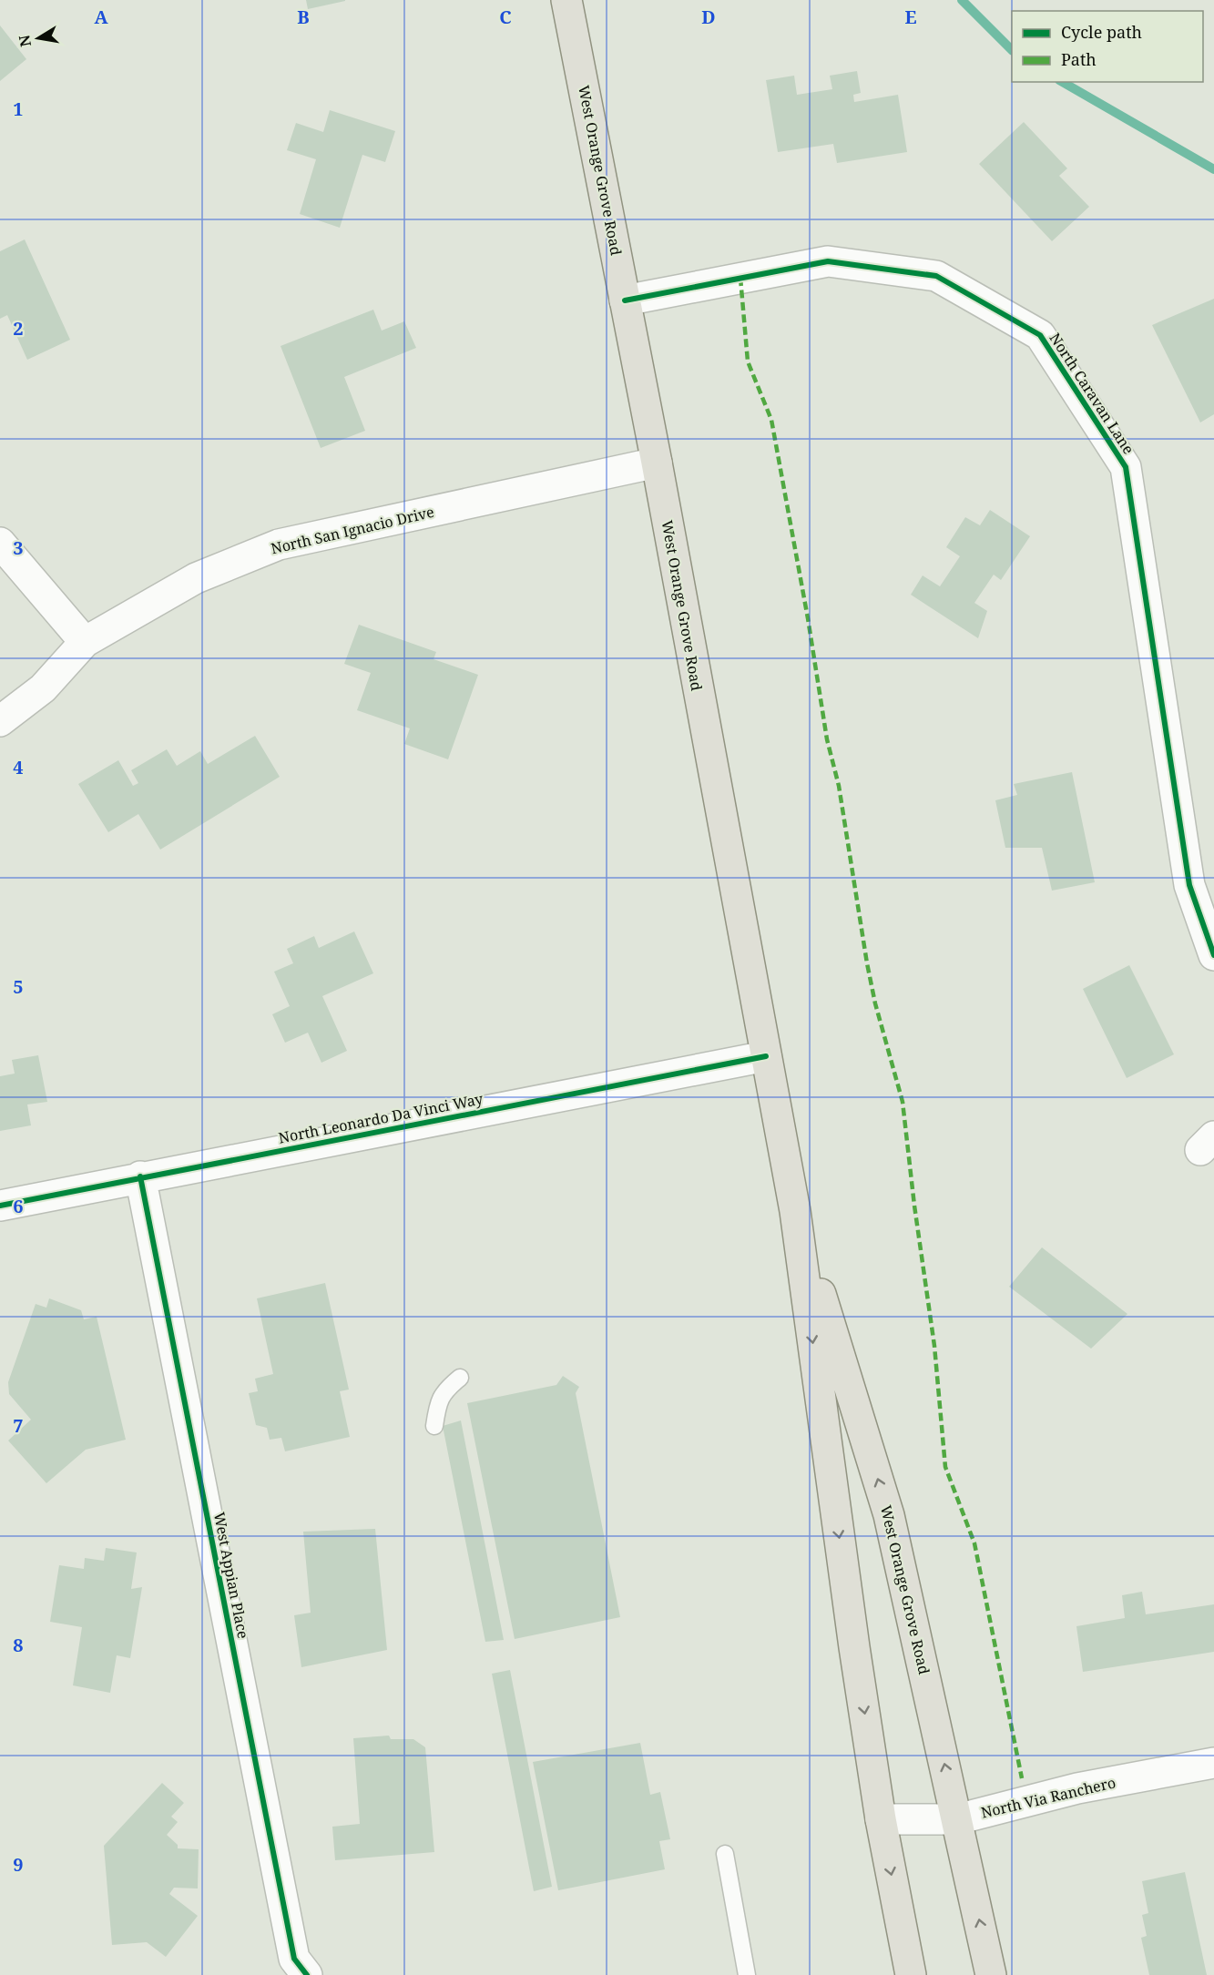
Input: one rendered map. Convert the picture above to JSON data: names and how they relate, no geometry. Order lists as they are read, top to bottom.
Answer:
{
  "streets": {
    "main road": ["West Orange Grove Road"],
    "street": [
      "North Caravan Lane",
      "North San Ignacio Drive",
      "North Leonardo Da Vinci Way",
      "West Appian Place",
      "North Via Ranchero"
    ]
  },
  "crossings": [
    ["West Orange Grove Road", "North Caravan Lane"],
    ["West Orange Grove Road", "North San Ignacio Drive"],
    ["West Orange Grove Road", "North Leonardo Da Vinci Way"],
    ["West Orange Grove Road", "North Via Ranchero"],
    ["North Leonardo Da Vinci Way", "West Appian Place"]
  ],
  "legend": ["Cycle path", "Path"],
  "north": "left",
  "grid": {
    "columns": [
      "A",
      "B",
      "C",
      "D",
      "E"
    ],
    "rows": [
      "1",
      "2",
      "3",
      "4",
      "5",
      "6",
      "7",
      "8",
      "9"
    ]
  }
}
